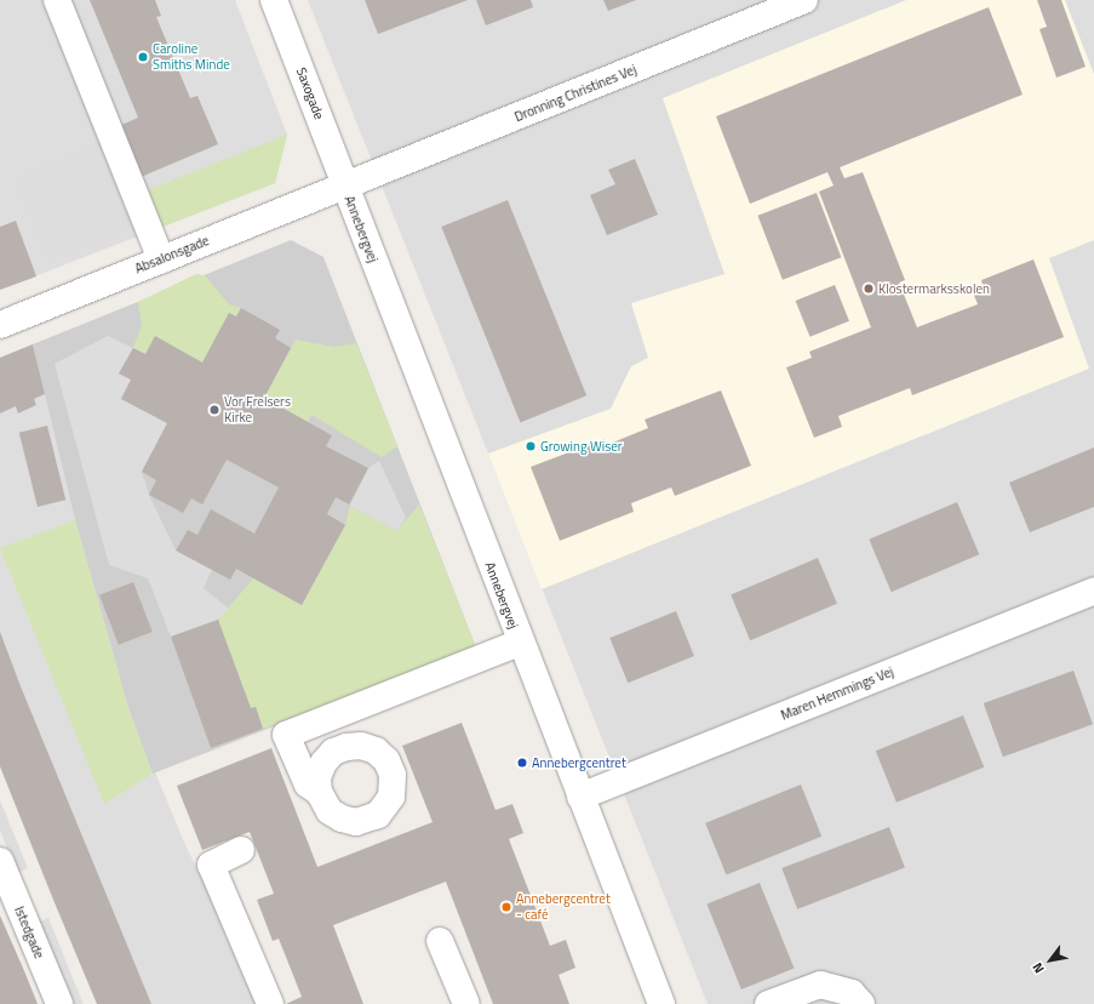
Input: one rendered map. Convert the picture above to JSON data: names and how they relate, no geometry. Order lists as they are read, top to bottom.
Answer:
{
  "streets": {
    "street": [
      "Saxogade",
      "Dronning Christines Vej",
      "Annebergvej",
      "Absalonsgade",
      "Maren Hemmings Vej",
      "Istedgade"
    ]
  },
  "crossings": [
    ["Saxogade", "Dronning Christines Vej"],
    ["Saxogade", "Annebergvej"],
    ["Saxogade", "Absalonsgade"],
    ["Dronning Christines Vej", "Annebergvej"],
    ["Dronning Christines Vej", "Absalonsgade"],
    ["Annebergvej", "Absalonsgade"],
    ["Annebergvej", "Maren Hemmings Vej"]
  ],
  "places": [
    "Caroline Smiths Minde",
    "Klostermarksskolen",
    "Vor Frelsers Kirke",
    "Growing Wiser",
    "Annebergcentret",
    "Annebergcentret - café"
  ],
  "north": "bottom left"
}
